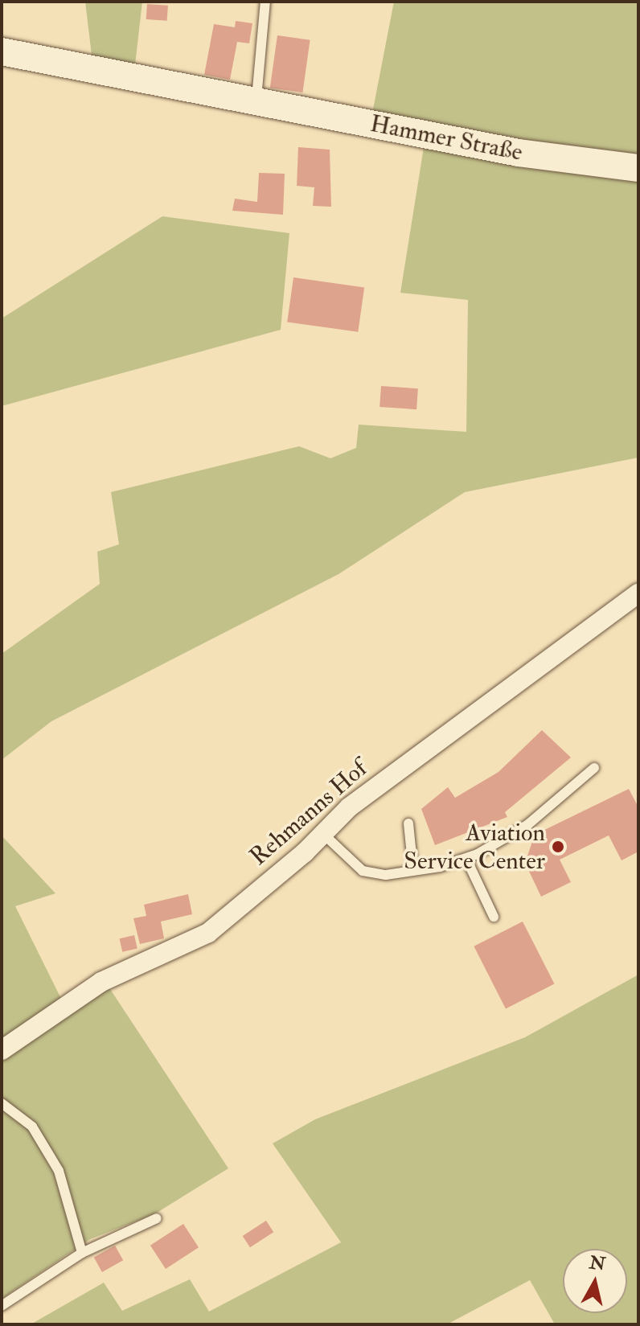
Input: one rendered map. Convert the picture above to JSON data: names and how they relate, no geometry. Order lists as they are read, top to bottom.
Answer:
{
  "streets": {
    "main road": ["Hammer Straße"],
    "street": ["Rehmanns Hof"]
  },
  "places": ["Aviation Service Center"],
  "north": "top"
}
